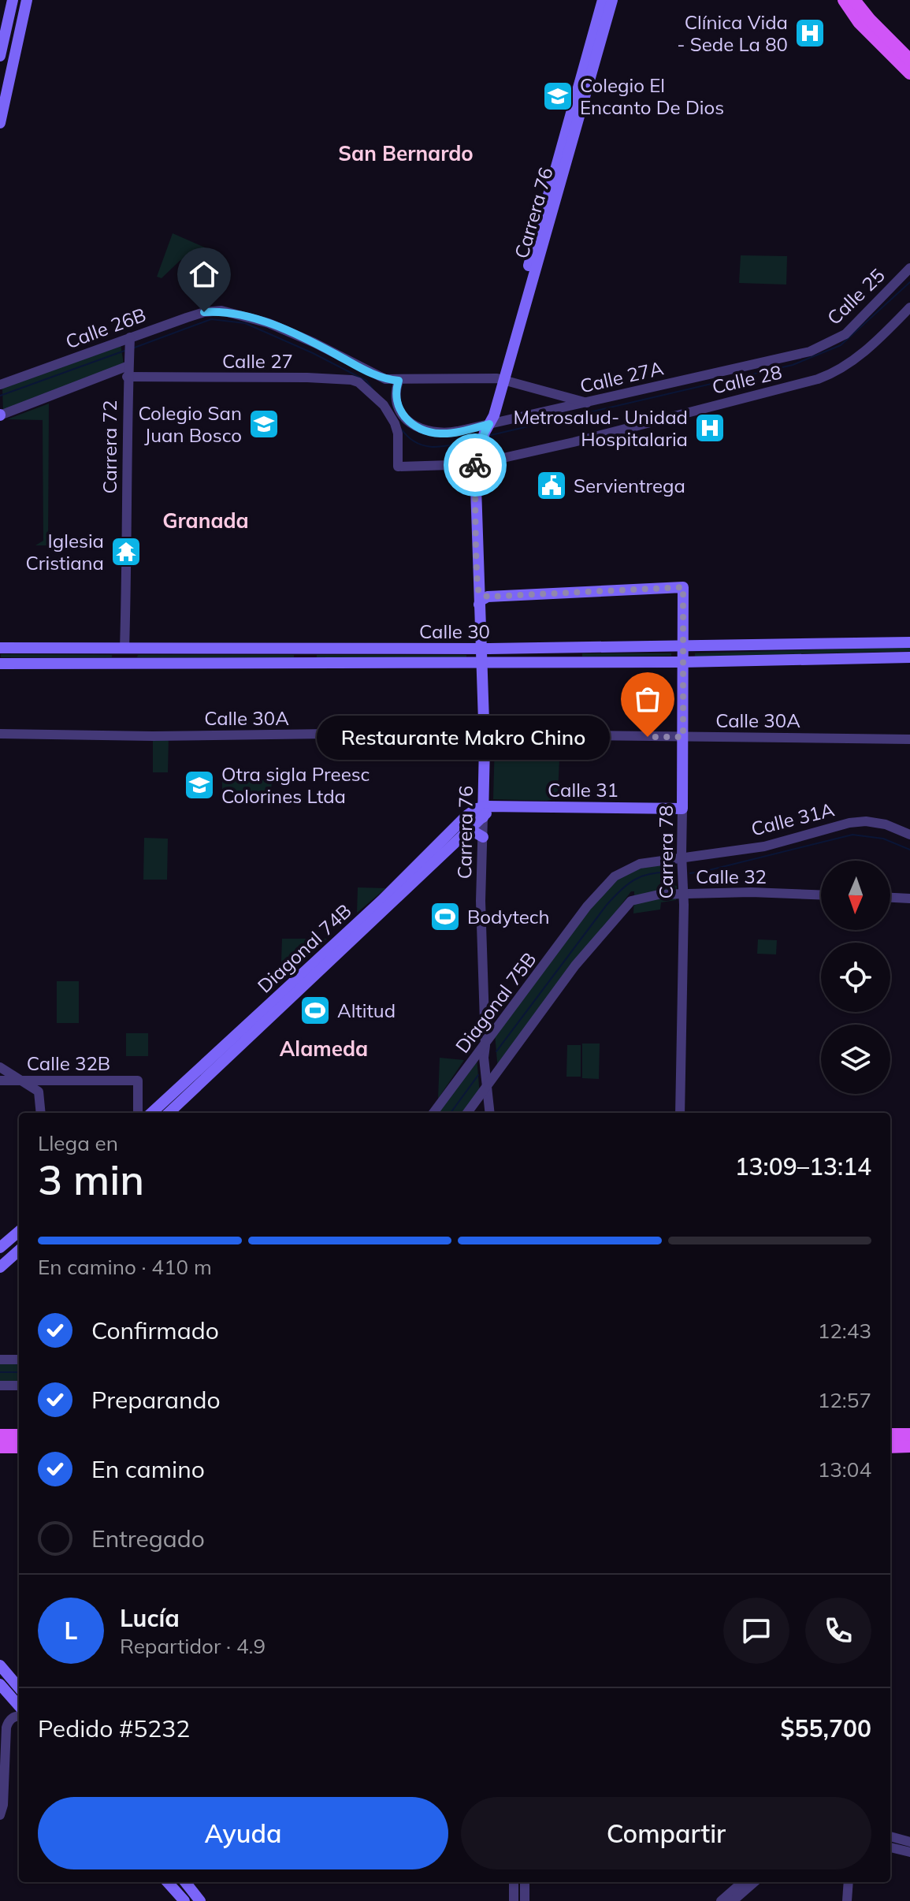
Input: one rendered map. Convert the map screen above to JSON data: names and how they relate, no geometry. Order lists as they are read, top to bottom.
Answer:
{
  "streets": {
    "main road": [
      "Carrera 76",
      "Calle 30",
      "Calle 31",
      "Carrera 78",
      "Diagonal 74B"
    ],
    "street": [
      "Calle 25",
      "Calle 26B",
      "Calle 27",
      "Calle 27A",
      "Calle 28",
      "Carrera 72",
      "Calle 30A",
      "Calle 31A",
      "Calle 32",
      "Diagonal 75B",
      "Calle 32B"
    ]
  },
  "crossings": [
    ["Carrera 76", "Calle 27A"],
    ["Carrera 76", "Calle 28"],
    ["Carrera 76", "Calle 30"],
    ["Carrera 76", "Calle 30A"],
    ["Carrera 76", "Calle 31"],
    ["Carrera 76", "Carrera 78"],
    ["Carrera 76", "Calle 32"],
    ["Carrera 76", "Diagonal 74B"],
    ["Carrera 76", "Diagonal 75B"],
    ["Calle 25", "Calle 27A"],
    ["Calle 26B", "Calle 27A"],
    ["Calle 26B", "Carrera 72"],
    ["Calle 27", "Calle 28"],
    ["Calle 27", "Carrera 72"],
    ["Carrera 72", "Calle 30"],
    ["Calle 30", "Carrera 78"],
    ["Calle 30A", "Carrera 78"],
    ["Calle 31", "Carrera 78"],
    ["Calle 31", "Diagonal 74B"],
    ["Calle 31A", "Carrera 78"],
    ["Calle 31A", "Diagonal 75B"],
    ["Carrera 78", "Calle 32"],
    ["Carrera 78", "Diagonal 75B"]
  ],
  "districts": ["San Bernardo", "Granada", "Alameda"],
  "places": {
    "hospital": ["Clínica Vida - Sede La 80", "Metrosalud- Unidad Hospitalaria"],
    "school or university": ["Colegio El Encanto De Dios", "Colegio San Juan Bosco", "Otra sigla Preesc Colorines Ltda"],
    "public building": ["Servientrega"],
    "temple": ["Iglesia Cristiana"],
    "other": ["Restaurante Makro Chino"],
    "sports": ["Bodytech", "Altitud"]
  },
  "north": "bottom",
  "page": {
    "bubble": "Restaurante Makro Chino",
    "heading": ["3 min", "Llega en", "13:09–13:14"],
    "panel": [
      "Lucía",
      "Repartidor · 4.9",
      "Pedido #5232",
      "$55,700"
    ],
    "bar": "En camino · 410 m",
    "list": [
      ["Confirmado", "12:43"],
      ["Preparando", "12:57"],
      ["En camino", "13:04"],
      "Entregado"
    ],
    "round": "L",
    "buttons": ["Ayuda", "Compartir"]
  }
}
